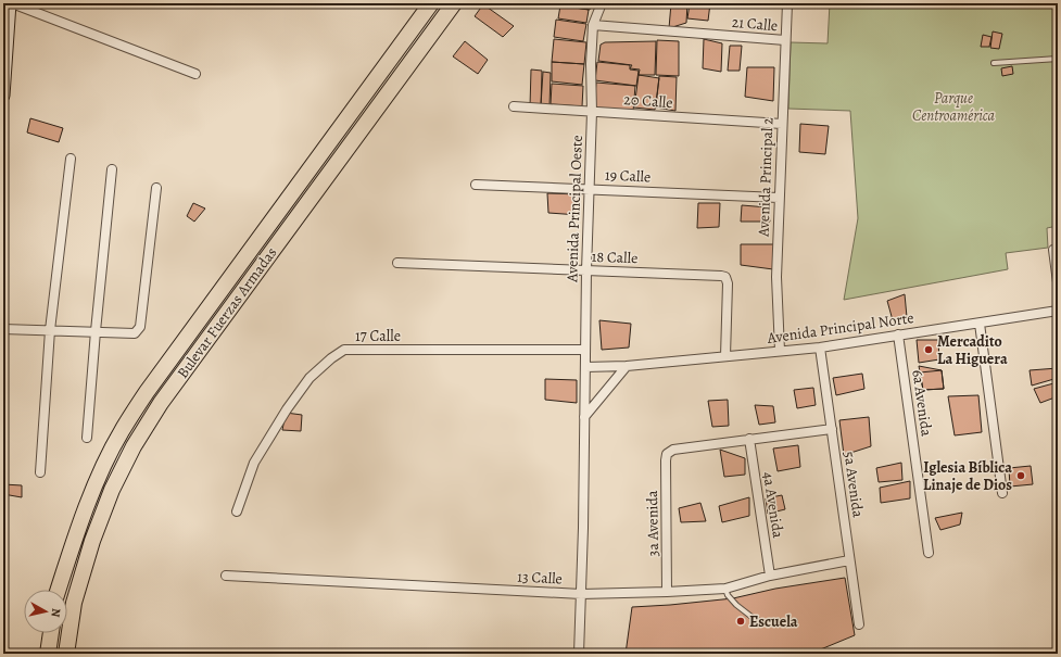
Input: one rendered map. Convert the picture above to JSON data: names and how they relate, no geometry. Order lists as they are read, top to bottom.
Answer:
{
  "streets": {
    "highway": ["Bulevar Fuerzas Armadas"],
    "street": [
      "21 Calle",
      "20 Calle",
      "19 Calle",
      "Avenida Principal 2",
      "Avenida Principal Oeste",
      "18 Calle",
      "Avenida Principal Norte",
      "17 Calle",
      "6a Avenida",
      "5a Avenida",
      "4a Avenida",
      "3a Avenida",
      "13 Calle"
    ]
  },
  "crossings": [
    ["21 Calle", "Avenida Principal 2"],
    ["21 Calle", "Avenida Principal Oeste"],
    ["20 Calle", "Avenida Principal 2"],
    ["20 Calle", "Avenida Principal Oeste"],
    ["19 Calle", "Avenida Principal 2"],
    ["19 Calle", "Avenida Principal Oeste"],
    ["Avenida Principal 2", "Avenida Principal Norte"],
    ["Avenida Principal Oeste", "18 Calle"],
    ["Avenida Principal Oeste", "Avenida Principal Norte"],
    ["Avenida Principal Oeste", "17 Calle"],
    ["Avenida Principal Oeste", "13 Calle"],
    ["18 Calle", "Avenida Principal Norte"],
    ["Avenida Principal Norte", "6a Avenida"],
    ["Avenida Principal Norte", "5a Avenida"],
    ["5a Avenida", "13 Calle"],
    ["4a Avenida", "3a Avenida"],
    ["4a Avenida", "13 Calle"],
    ["3a Avenida", "13 Calle"]
  ],
  "parks": ["Parque Centroamérica"],
  "places": ["Mercadito La Higuera", "Iglesia Bíblica Linaje de Dios", "Escuela"],
  "north": "right"
}
